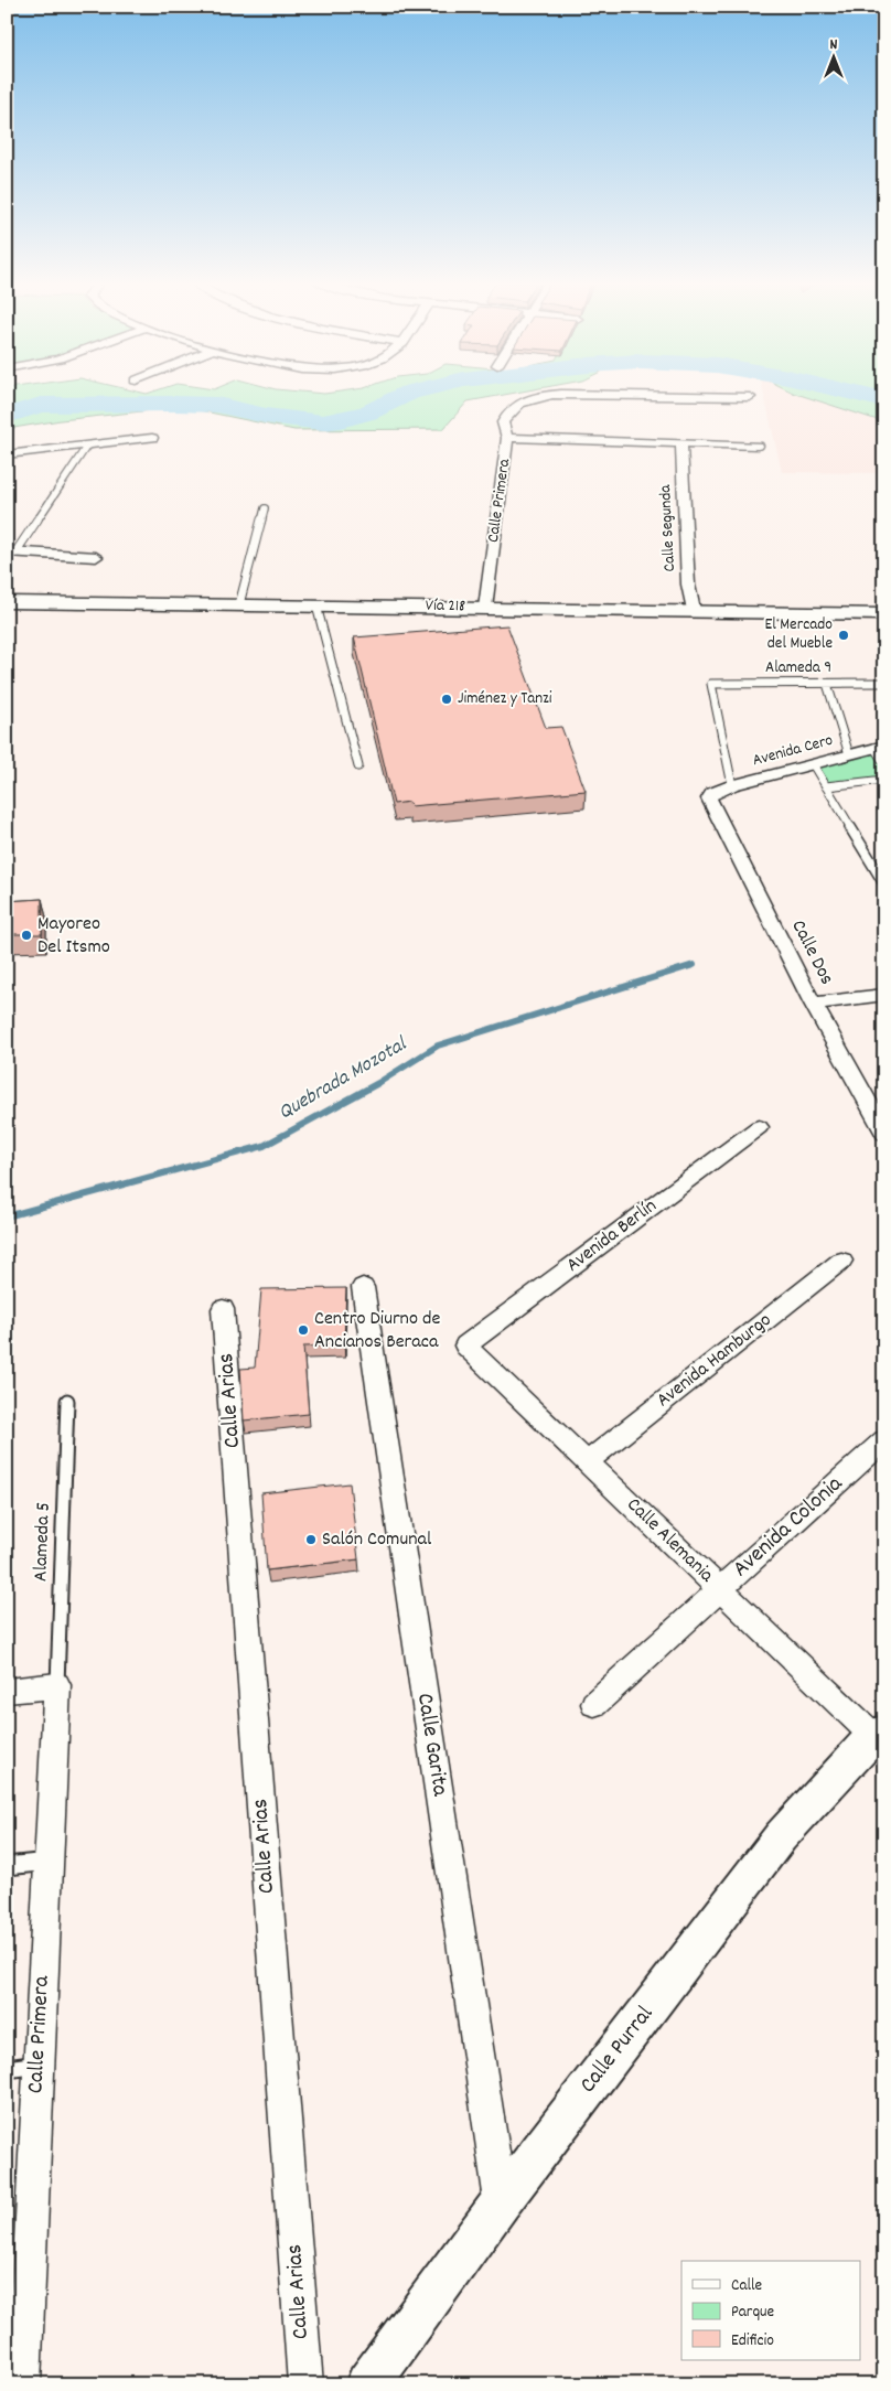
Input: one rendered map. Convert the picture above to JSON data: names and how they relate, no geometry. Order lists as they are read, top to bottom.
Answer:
{
  "streets": {
    "main road": ["Vía 218"],
    "street": [
      "Calle Primera",
      "Calle Segunda",
      "Avenida Cero",
      "Calle Dos",
      "Avenida Berlín",
      "Avenida Hamburgo",
      "Calle Arias",
      "Avenida Colonia",
      "Calle Alemania",
      "Calle Garita",
      "Calle Purral"
    ],
    "lane": ["Alameda 9", "Alameda 5"]
  },
  "crossings": [
    ["Calle Primera", "Vía 218"],
    ["Calle Primera", "Alameda 5"],
    ["Calle Segunda", "Vía 218"],
    ["Alameda 9", "Avenida Cero"],
    ["Avenida Cero", "Calle Dos"],
    ["Avenida Berlín", "Calle Alemania"],
    ["Avenida Hamburgo", "Calle Alemania"],
    ["Avenida Colonia", "Calle Alemania"],
    ["Calle Alemania", "Calle Purral"],
    ["Calle Garita", "Calle Purral"]
  ],
  "water": ["Quebrada Mozotal"],
  "places": [
    "El Mercado del Mueble",
    "Jiménez y Tanzi",
    "Mayoreo Del Itsmo",
    "Centro Diurno de Ancianos Beraca",
    "Salón Comunal"
  ],
  "legend": ["Calle", "Parque", "Edificio"],
  "north": "top"
}
